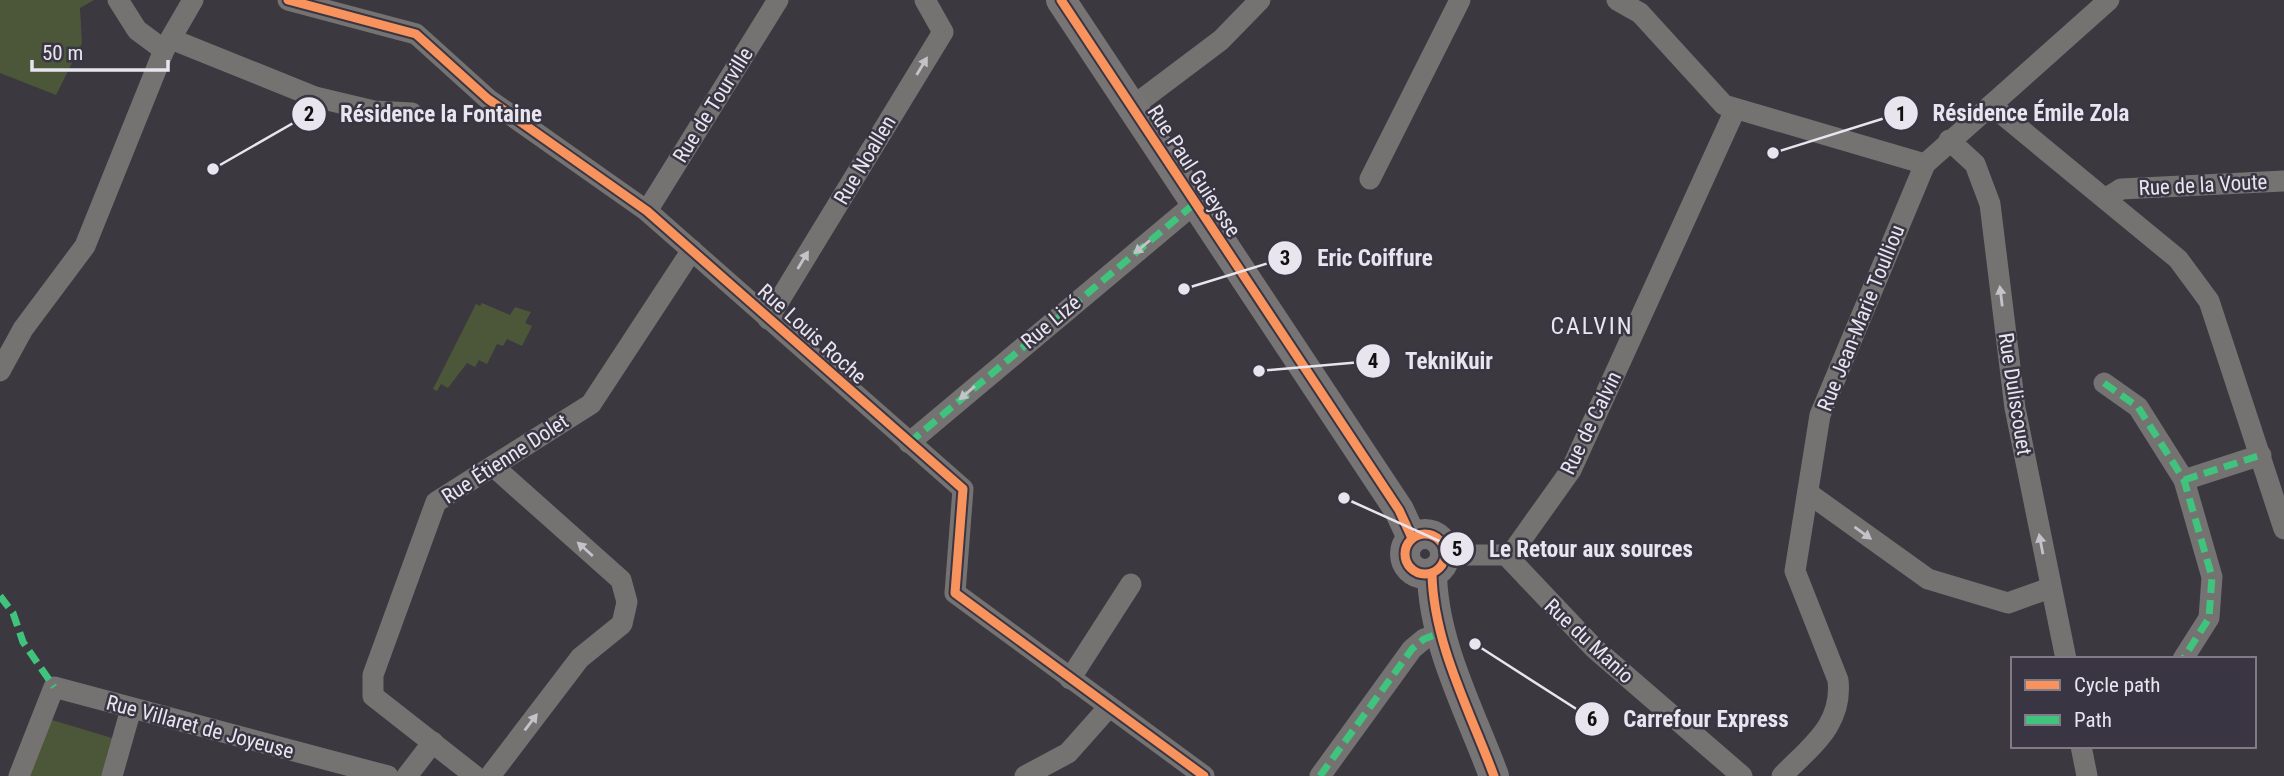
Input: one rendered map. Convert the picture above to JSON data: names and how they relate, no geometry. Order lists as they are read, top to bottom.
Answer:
{
  "streets": {
    "main road": ["Rue Paul Guieysse"],
    "street": [
      "Rue de Tourville",
      "Rue Noallen",
      "Rue de la Voute",
      "Rue Jean-Marie Toulliou",
      "Rue Lizé",
      "Rue Louis Roche",
      "Rue Duliscouet",
      "Rue de Calvin",
      "Rue Étienne Dolet",
      "Rue du Manio",
      "Rue Villaret de Joyeuse"
    ]
  },
  "crossings": [
    ["Rue de Tourville", "Rue Louis Roche"],
    ["Rue Noallen", "Rue Louis Roche"],
    ["Rue Paul Guieysse", "Rue Lizé"],
    ["Rue Lizé", "Rue Louis Roche"],
    ["Rue Louis Roche", "Rue Étienne Dolet"],
    ["Rue de Calvin", "Rue du Manio"]
  ],
  "one_way": ["Rue Noallen", "Rue Lizé"],
  "districts": ["CALVIN"],
  "places": [
    "Résidence Émile Zola",
    "Résidence la Fontaine",
    "Eric Coiffure",
    "TekniKuir",
    "Le Retour aux sources",
    "Carrefour Express"
  ],
  "legend": ["Cycle path", "Path"],
  "scale_bar": "50 m"
}
